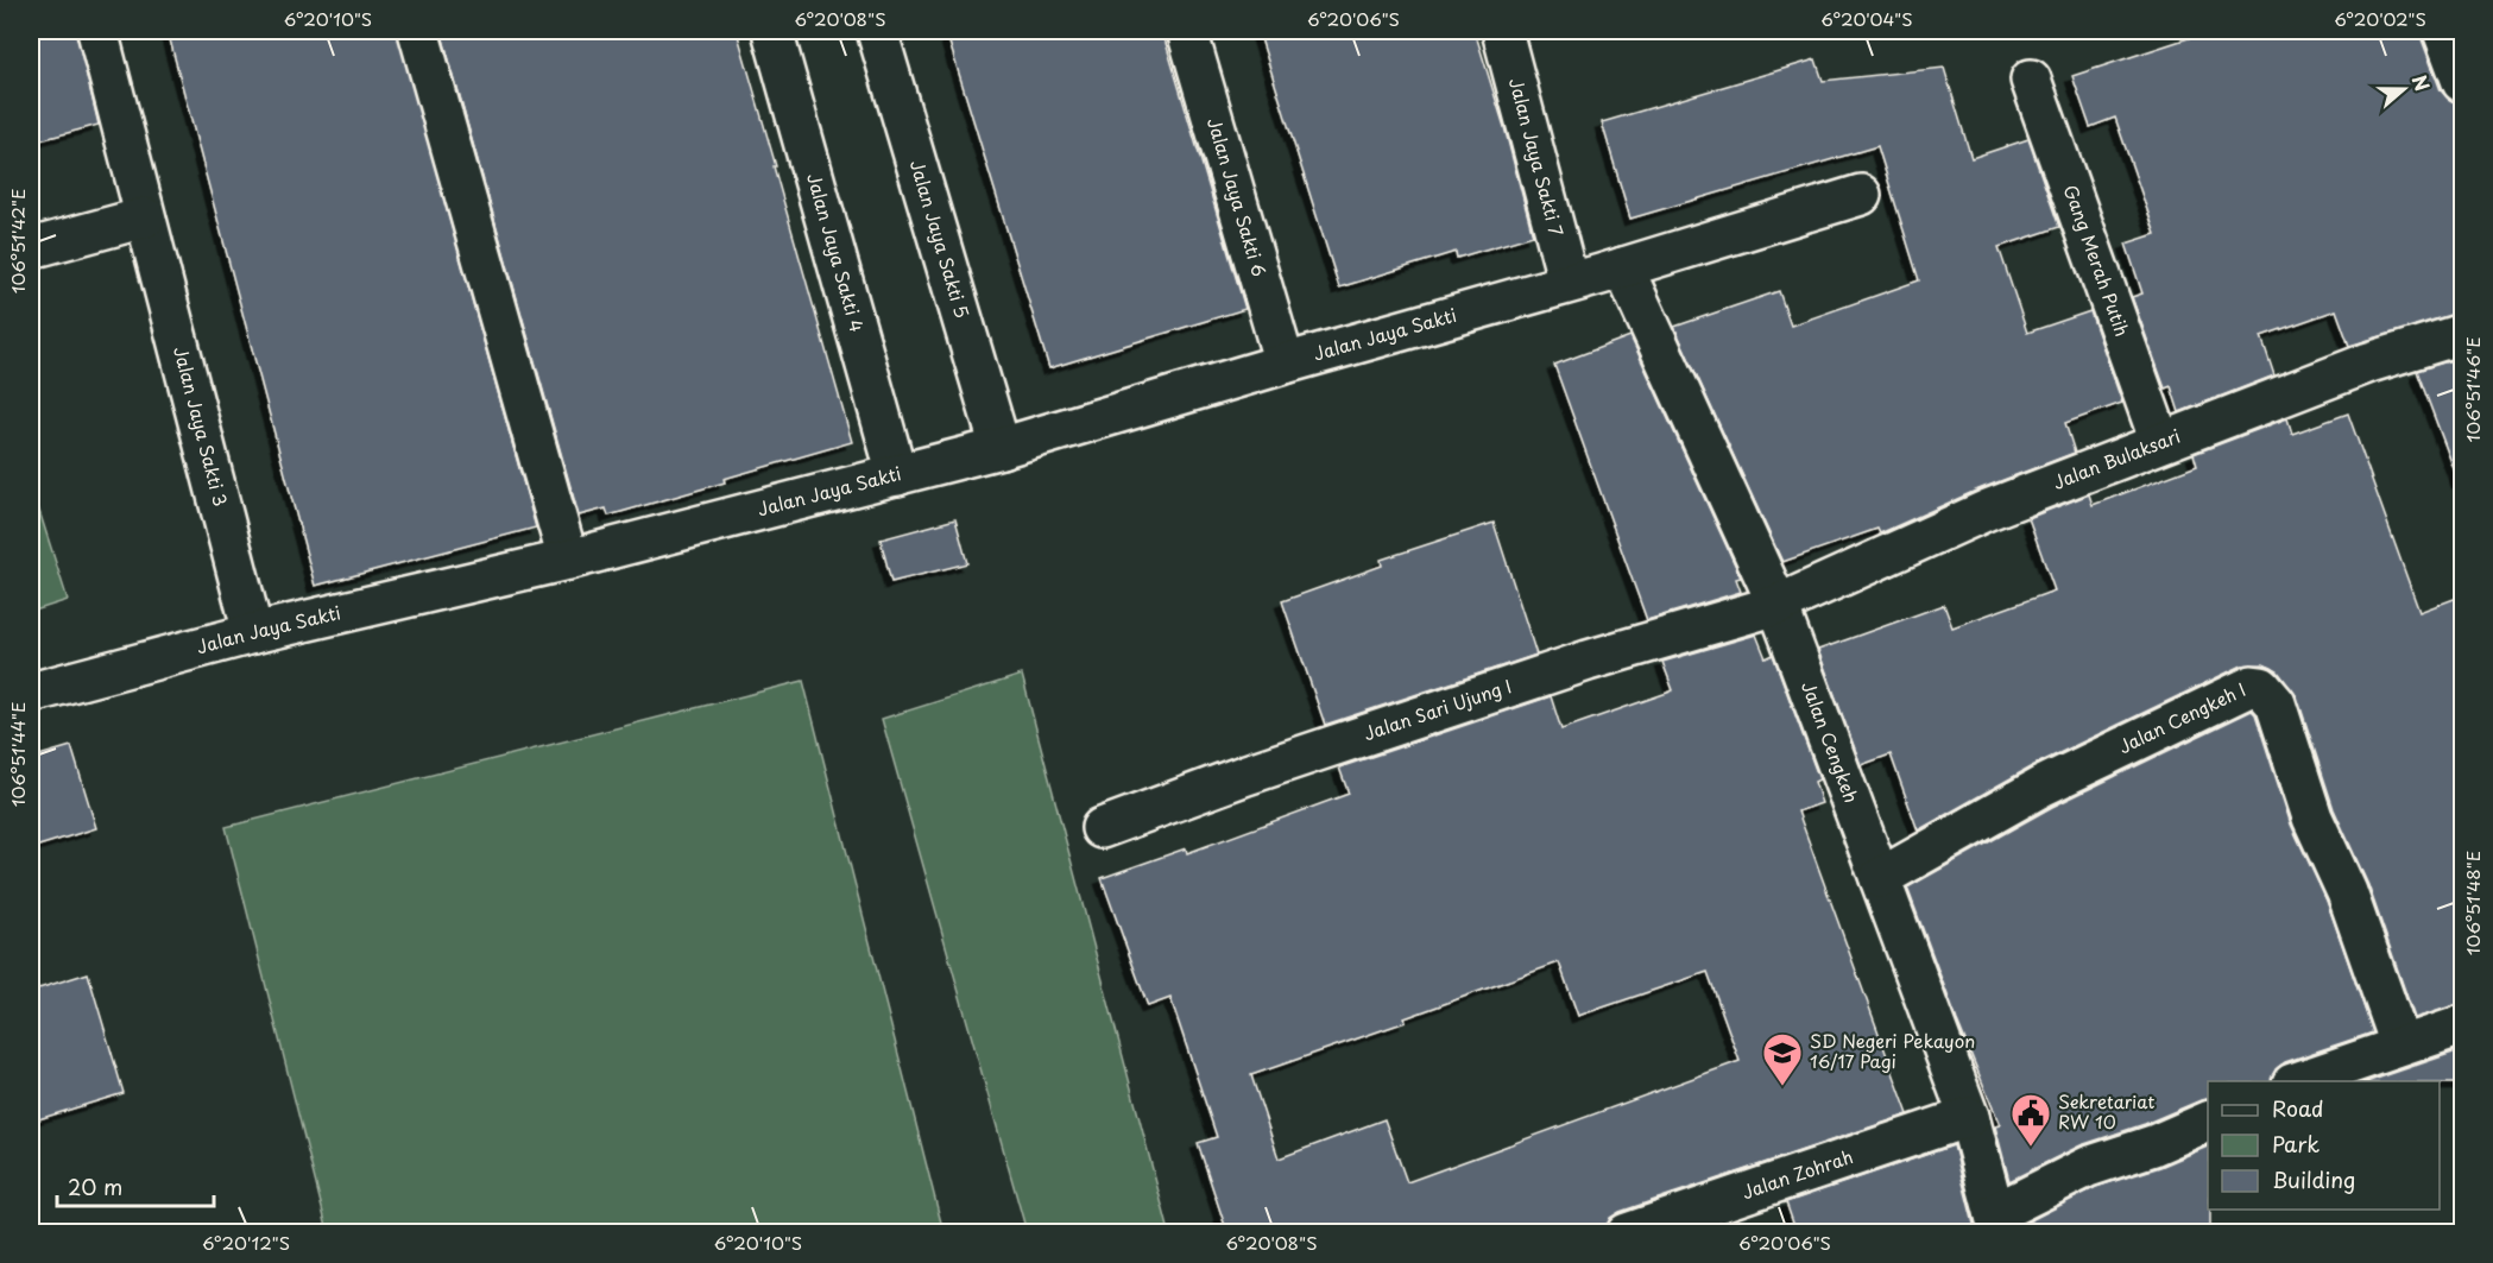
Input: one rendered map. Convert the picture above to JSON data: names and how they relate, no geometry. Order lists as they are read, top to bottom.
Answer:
{
  "streets": {
    "street": [
      "Jalan Jaya Sakti 7",
      "Jalan Jaya Sakti 6",
      "Jalan Jaya Sakti 5",
      "Jalan Jaya Sakti 4",
      "Gang Merah Putih",
      "Jalan Jaya Sakti",
      "Jalan Jaya Sakti 3",
      "Jalan Bulaksari",
      "Jalan Sari Ujung I",
      "Jalan Cengkeh I",
      "Jalan Cengkeh",
      "Jalan Zohrah"
    ]
  },
  "crossings": [
    ["Jalan Jaya Sakti 7", "Jalan Jaya Sakti"],
    ["Jalan Jaya Sakti 6", "Jalan Jaya Sakti"],
    ["Jalan Jaya Sakti 5", "Jalan Jaya Sakti"],
    ["Jalan Jaya Sakti 4", "Jalan Jaya Sakti"],
    ["Gang Merah Putih", "Jalan Bulaksari"],
    ["Jalan Jaya Sakti", "Jalan Jaya Sakti 3"],
    ["Jalan Jaya Sakti", "Jalan Cengkeh"],
    ["Jalan Bulaksari", "Jalan Sari Ujung I"],
    ["Jalan Bulaksari", "Jalan Cengkeh"],
    ["Jalan Sari Ujung I", "Jalan Cengkeh"],
    ["Jalan Cengkeh I", "Jalan Cengkeh"],
    ["Jalan Cengkeh", "Jalan Zohrah"]
  ],
  "places": {
    "school or university": ["SD Negeri Pekayon 16/17 Pagi"],
    "public building": ["Sekretariat RW 10"]
  },
  "legend": ["Road", "Park", "Building"],
  "scale_bar": "20 m",
  "north": "right",
  "coordinates": [
    "6°20'10\"S",
    "6°20'08\"S",
    "6°20'06\"S",
    "6°20'04\"S",
    "6°20'02\"S",
    "106°51'42\"E",
    "106°51'46\"E",
    "106°51'44\"E",
    "106°51'48\"E",
    "6°20'12\"S"
  ]
}
